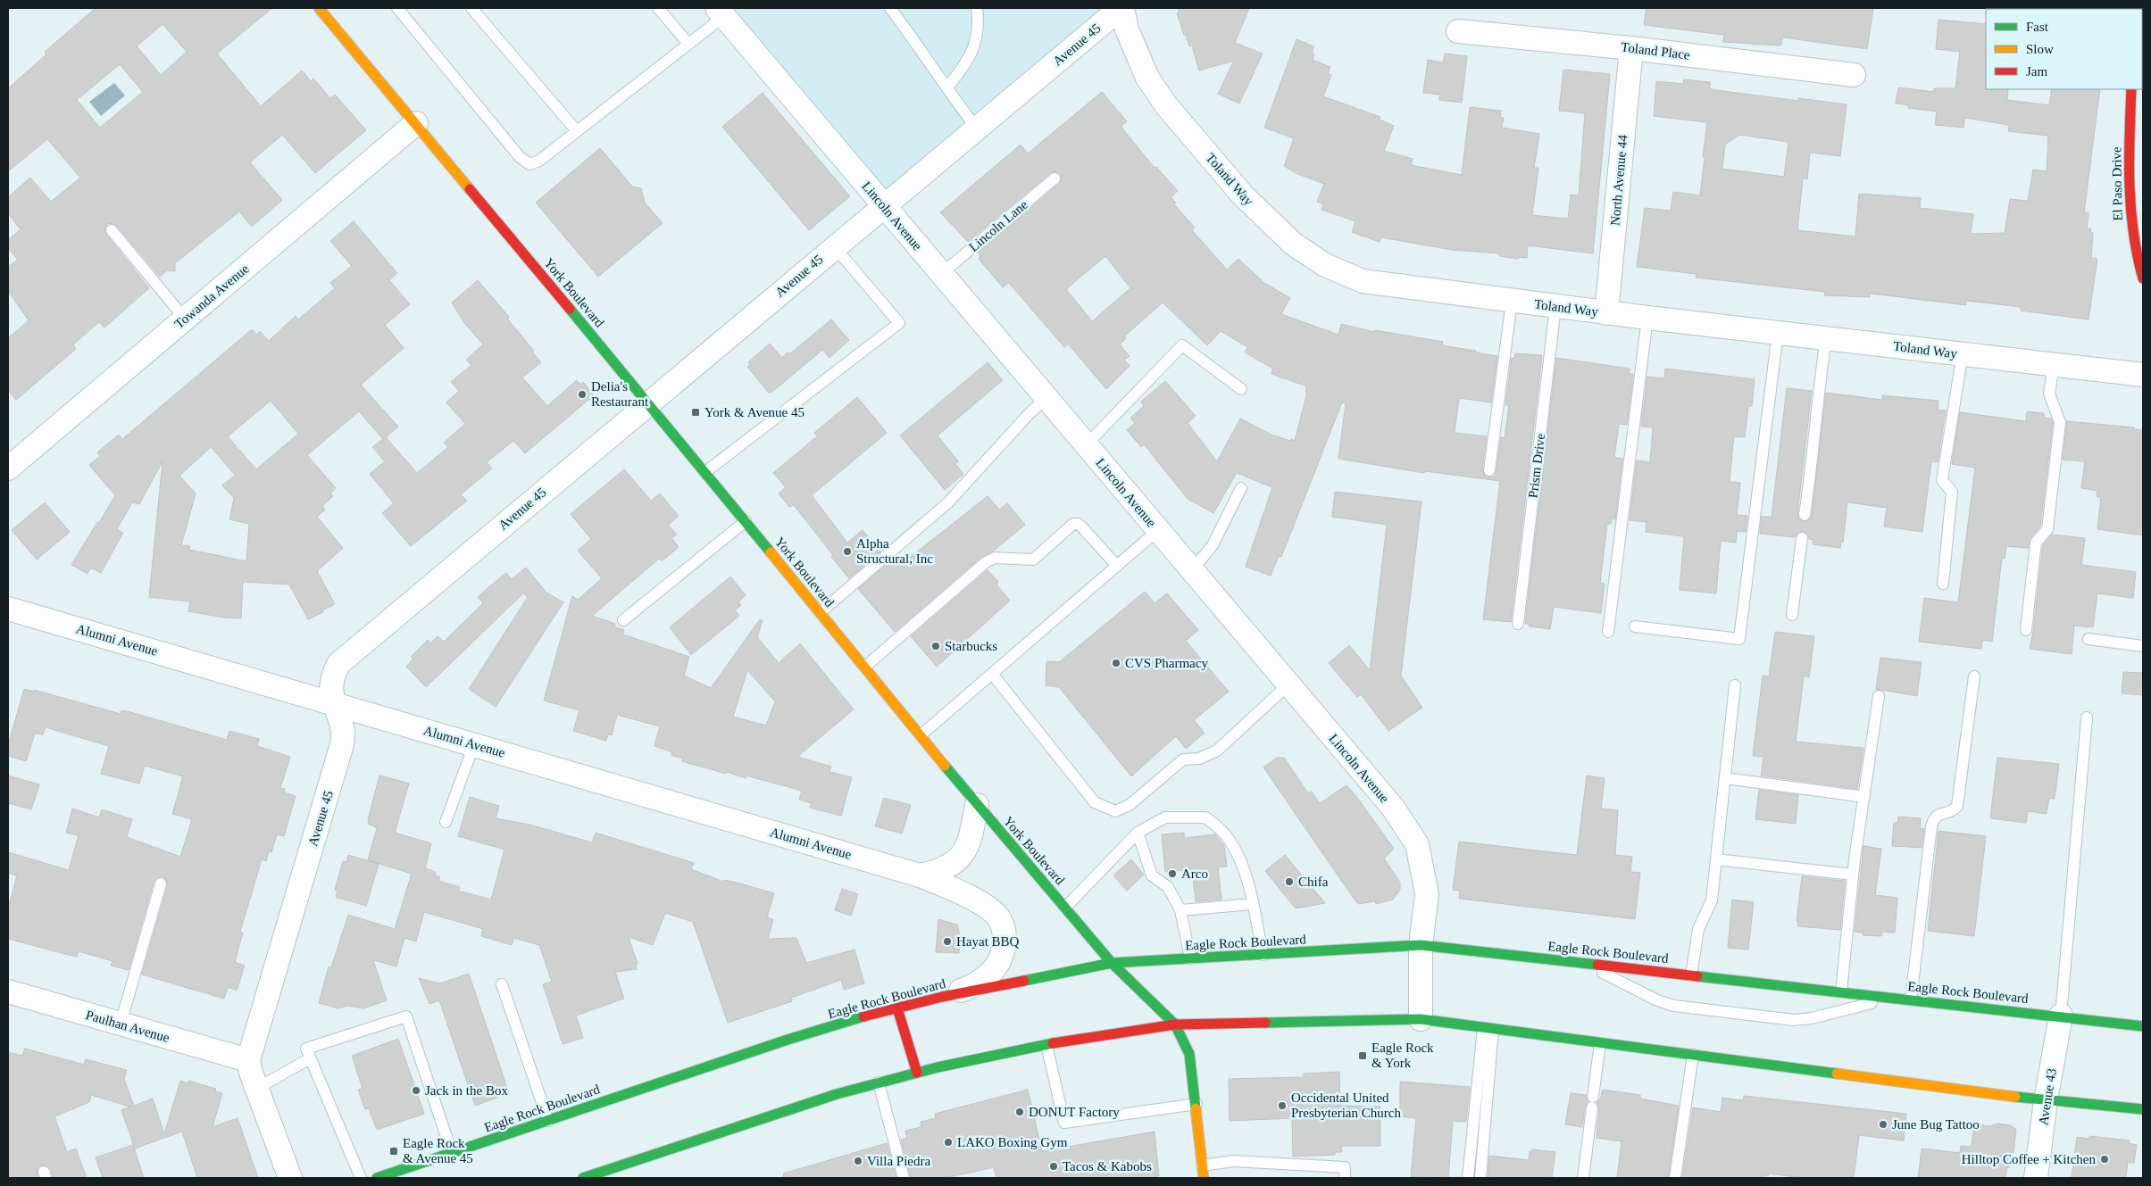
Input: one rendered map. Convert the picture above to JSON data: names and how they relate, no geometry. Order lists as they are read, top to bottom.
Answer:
{
  "streets": {
    "main road": ["El Paso Drive", "York Boulevard", "Eagle Rock Boulevard"],
    "street": [
      "Avenue 45",
      "Toland Place",
      "Toland Way",
      "North Avenue 44",
      "Lincoln Avenue",
      "Towanda Avenue",
      "Alumni Avenue",
      "Paulhan Avenue",
      "Avenue 43"
    ],
    "lane": ["Lincoln Lane", "Prism Drive"]
  },
  "crossings": [
    ["Avenue 45", "Toland Way"],
    ["Avenue 45", "Lincoln Avenue"],
    ["Avenue 45", "York Boulevard"],
    ["Avenue 45", "Alumni Avenue"],
    ["Avenue 45", "Paulhan Avenue"],
    ["Toland Place", "North Avenue 44"],
    ["Toland Way", "North Avenue 44"],
    ["Toland Way", "Prism Drive"],
    ["Lincoln Avenue", "Lincoln Lane"],
    ["Lincoln Avenue", "Eagle Rock Boulevard"],
    ["York Boulevard", "Towanda Avenue"],
    ["York Boulevard", "Alumni Avenue"],
    ["York Boulevard", "Eagle Rock Boulevard"],
    ["Alumni Avenue", "Eagle Rock Boulevard"],
    ["Eagle Rock Boulevard", "Avenue 43"]
  ],
  "places": {
    "other": [
      "Delia's Restaurant",
      "Alpha Structural, Inc",
      "Starbucks",
      "CVS Pharmacy",
      "Arco",
      "Chifa",
      "Hayat BBQ",
      "Jack in the Box",
      "Occidental United Presbyterian Church",
      "DONUT Factory",
      "June Bug Tattoo",
      "LAKO Boxing Gym",
      "Hilltop Coffee + Kitchen",
      "Villa Piedra",
      "Tacos & Kabobs"
    ],
    "transit": ["York & Avenue 45", "Eagle Rock & York", "Eagle Rock & Avenue 45"]
  },
  "legend": ["Fast", "Slow", "Jam"]
}
